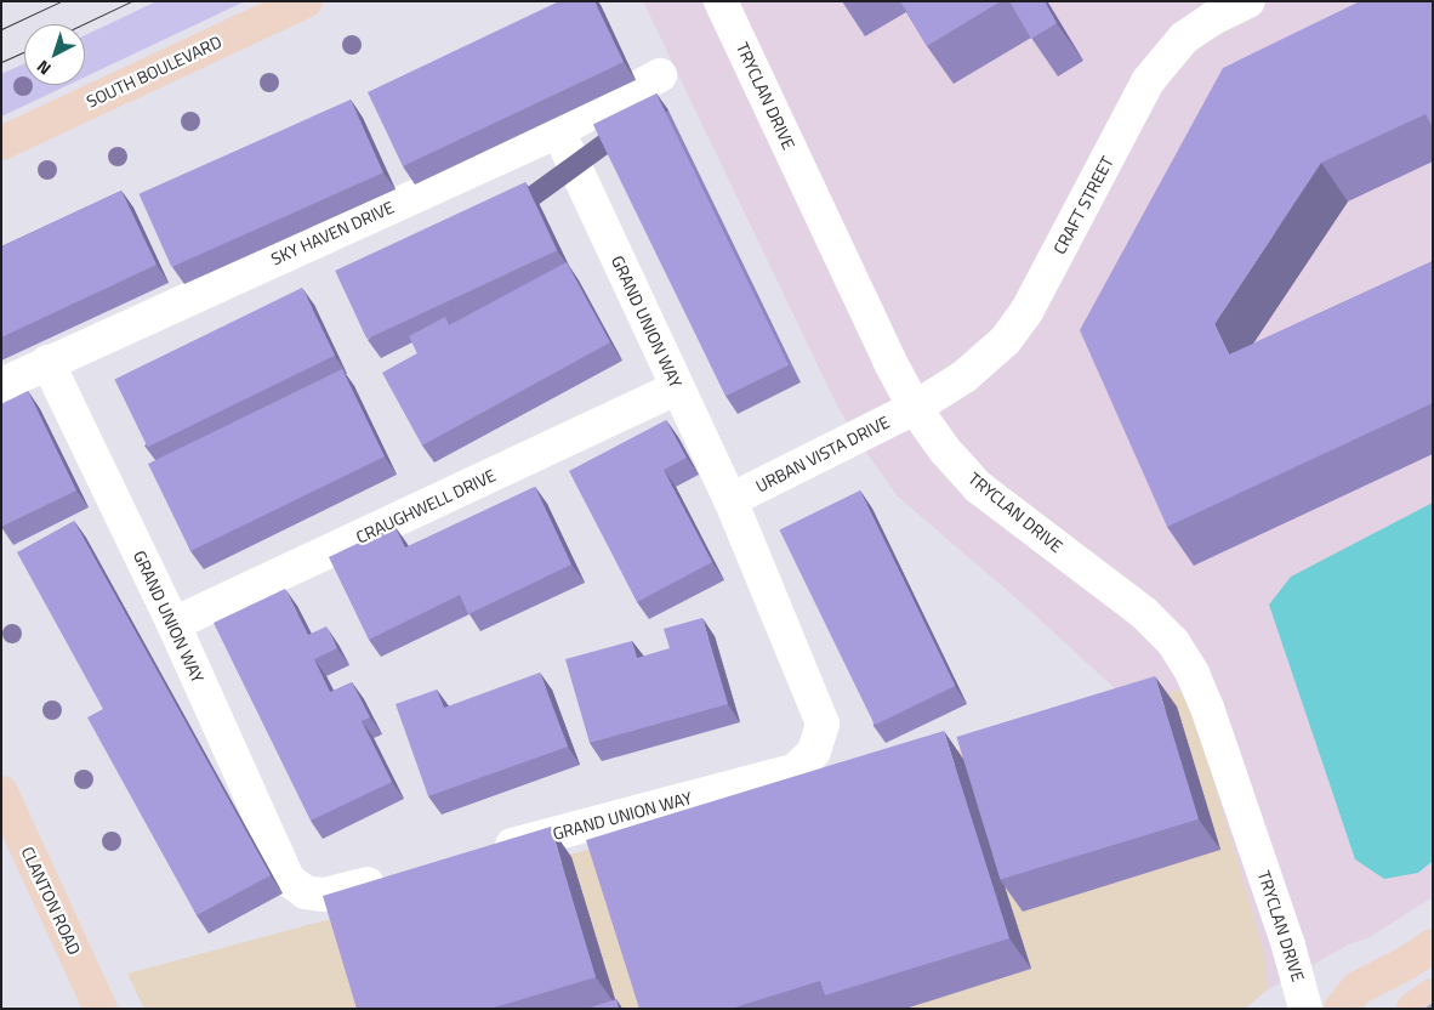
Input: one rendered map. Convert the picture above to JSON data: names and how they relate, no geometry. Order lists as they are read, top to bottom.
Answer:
{
  "streets": {
    "main road": ["SOUTH BOULEVARD", "CLANTON ROAD"],
    "street": [
      "TRYCLAN DRIVE",
      "CRAFT STREET",
      "SKY HAVEN DRIVE",
      "GRAND UNION WAY",
      "URBAN VISTA DRIVE",
      "CRAUGHWELL DRIVE"
    ]
  },
  "crossings": [
    ["TRYCLAN DRIVE", "CRAFT STREET"],
    ["TRYCLAN DRIVE", "URBAN VISTA DRIVE"],
    ["CRAFT STREET", "URBAN VISTA DRIVE"],
    ["SKY HAVEN DRIVE", "GRAND UNION WAY"],
    ["GRAND UNION WAY", "URBAN VISTA DRIVE"],
    ["GRAND UNION WAY", "CRAUGHWELL DRIVE"]
  ],
  "north": "bottom left"
}
